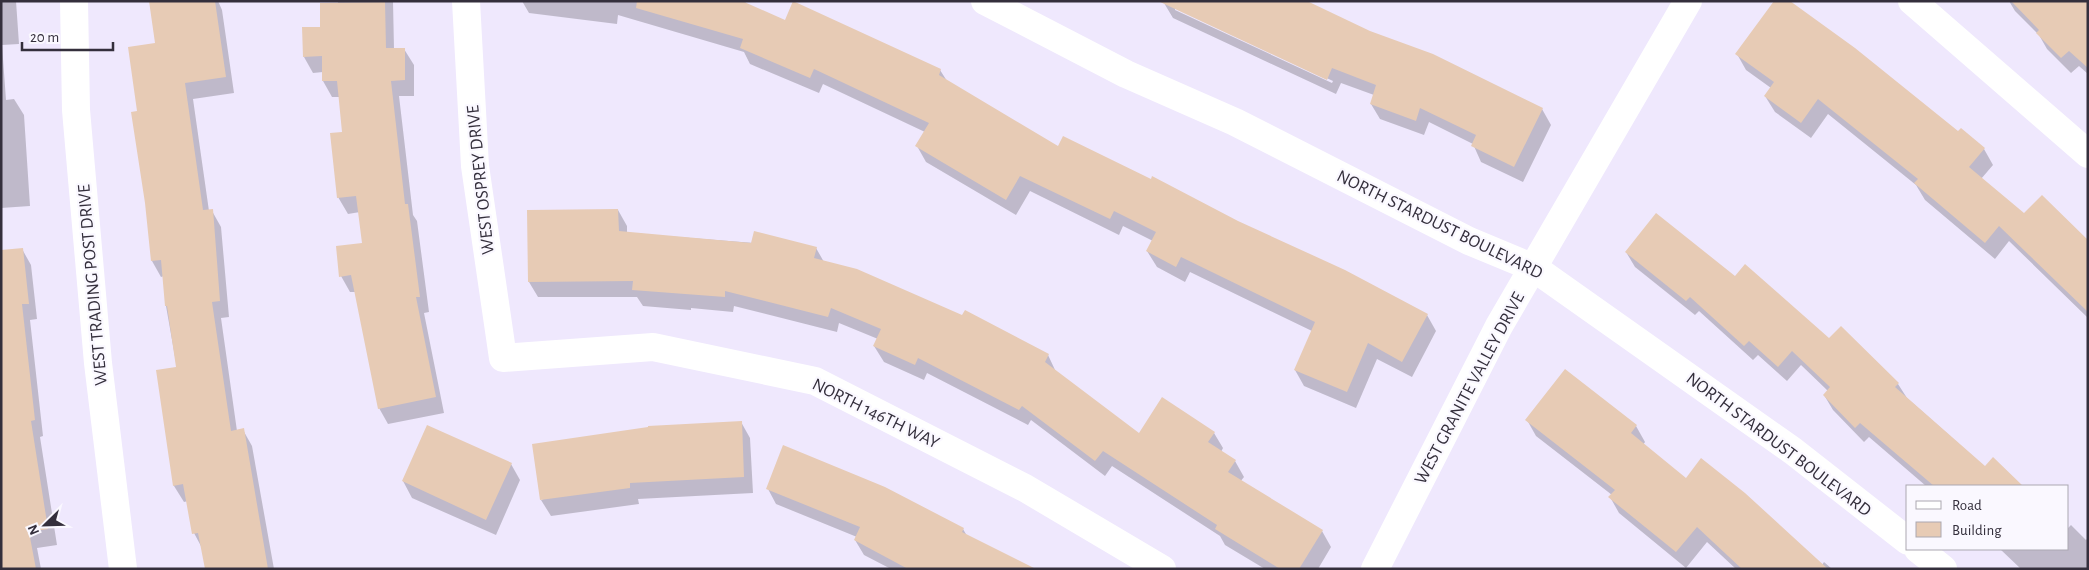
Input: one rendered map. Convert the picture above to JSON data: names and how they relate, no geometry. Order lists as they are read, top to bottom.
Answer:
{
  "streets": {
    "street": [
      "WEST OSPREY DRIVE",
      "NORTH STARDUST BOULEVARD",
      "WEST TRADING POST DRIVE",
      "WEST GRANITE VALLEY DRIVE",
      "NORTH 146TH WAY"
    ]
  },
  "crossings": [
    ["WEST OSPREY DRIVE", "NORTH 146TH WAY"],
    ["NORTH STARDUST BOULEVARD", "WEST GRANITE VALLEY DRIVE"]
  ],
  "legend": ["Road", "Building"],
  "scale_bar": "20 m",
  "north": "bottom left"
}
